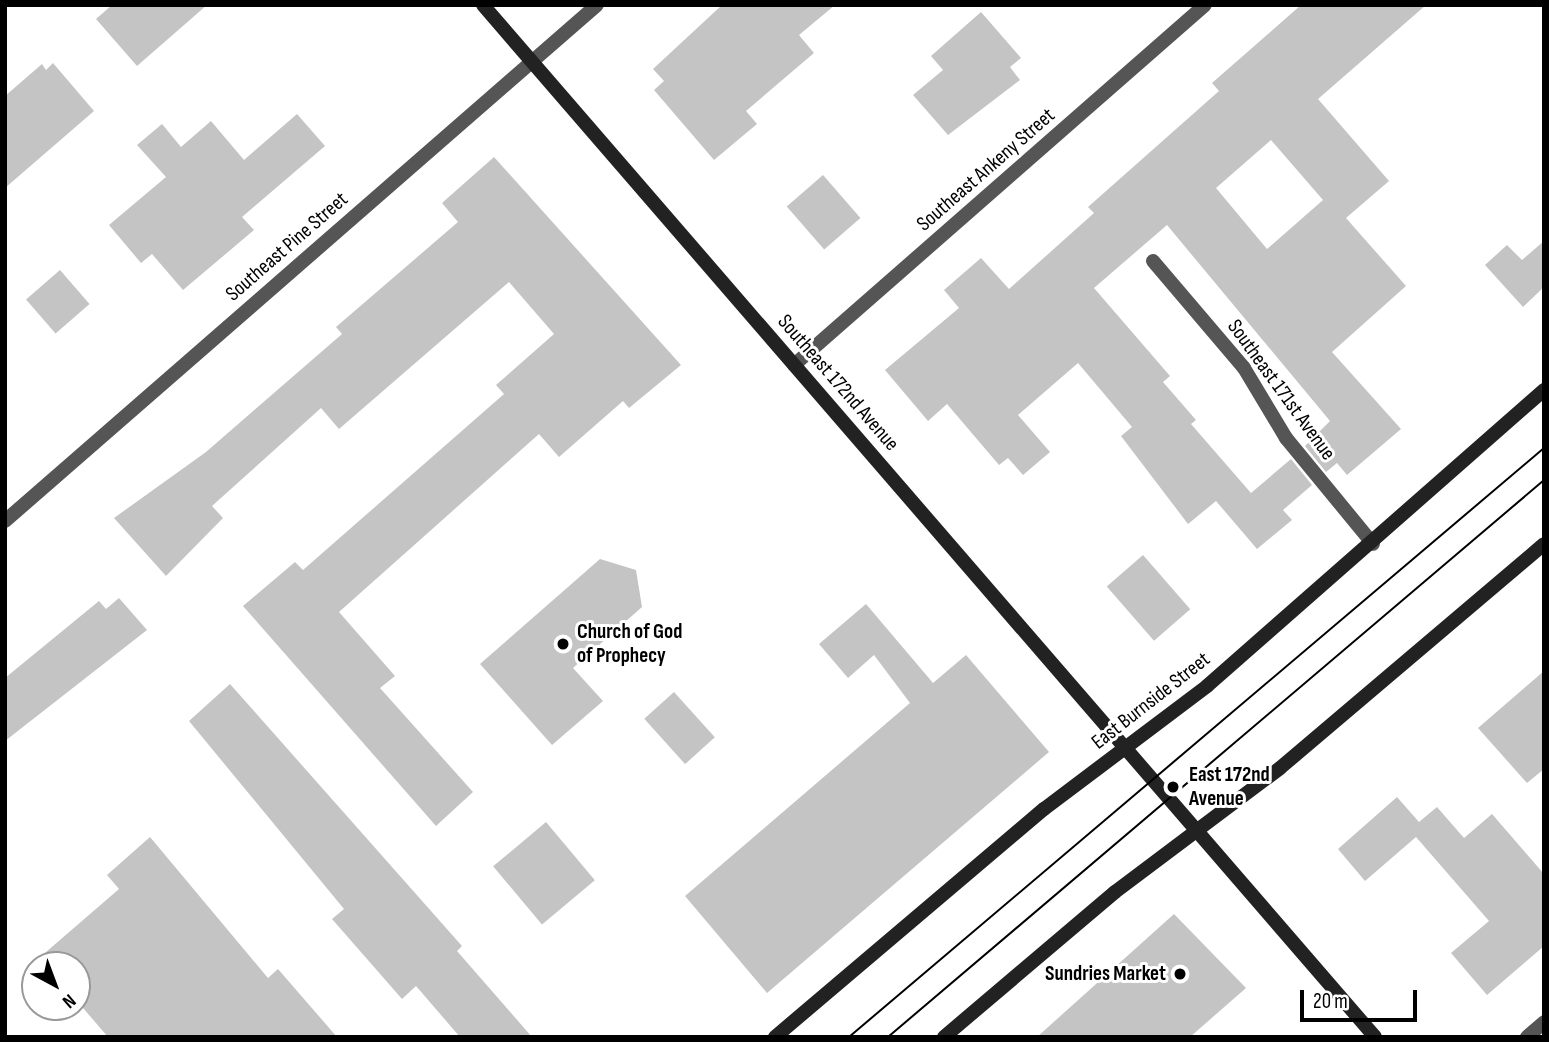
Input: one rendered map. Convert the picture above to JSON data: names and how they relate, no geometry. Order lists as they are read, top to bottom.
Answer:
{
  "streets": {
    "street": [
      "Southeast Ankeny Street",
      "Southeast Pine Street",
      "Southeast 172nd Avenue",
      "Southeast 171st Avenue",
      "East Burnside Street"
    ]
  },
  "crossings": [
    ["Southeast Ankeny Street", "Southeast 172nd Avenue"],
    ["Southeast Pine Street", "Southeast 172nd Avenue"],
    ["Southeast 172nd Avenue", "East Burnside Street"],
    ["Southeast 171st Avenue", "East Burnside Street"]
  ],
  "places": ["Church of God of Prophecy", "East 172nd Avenue", "Sundries Market"],
  "scale_bar": "20 m",
  "north": "bottom right"
}
